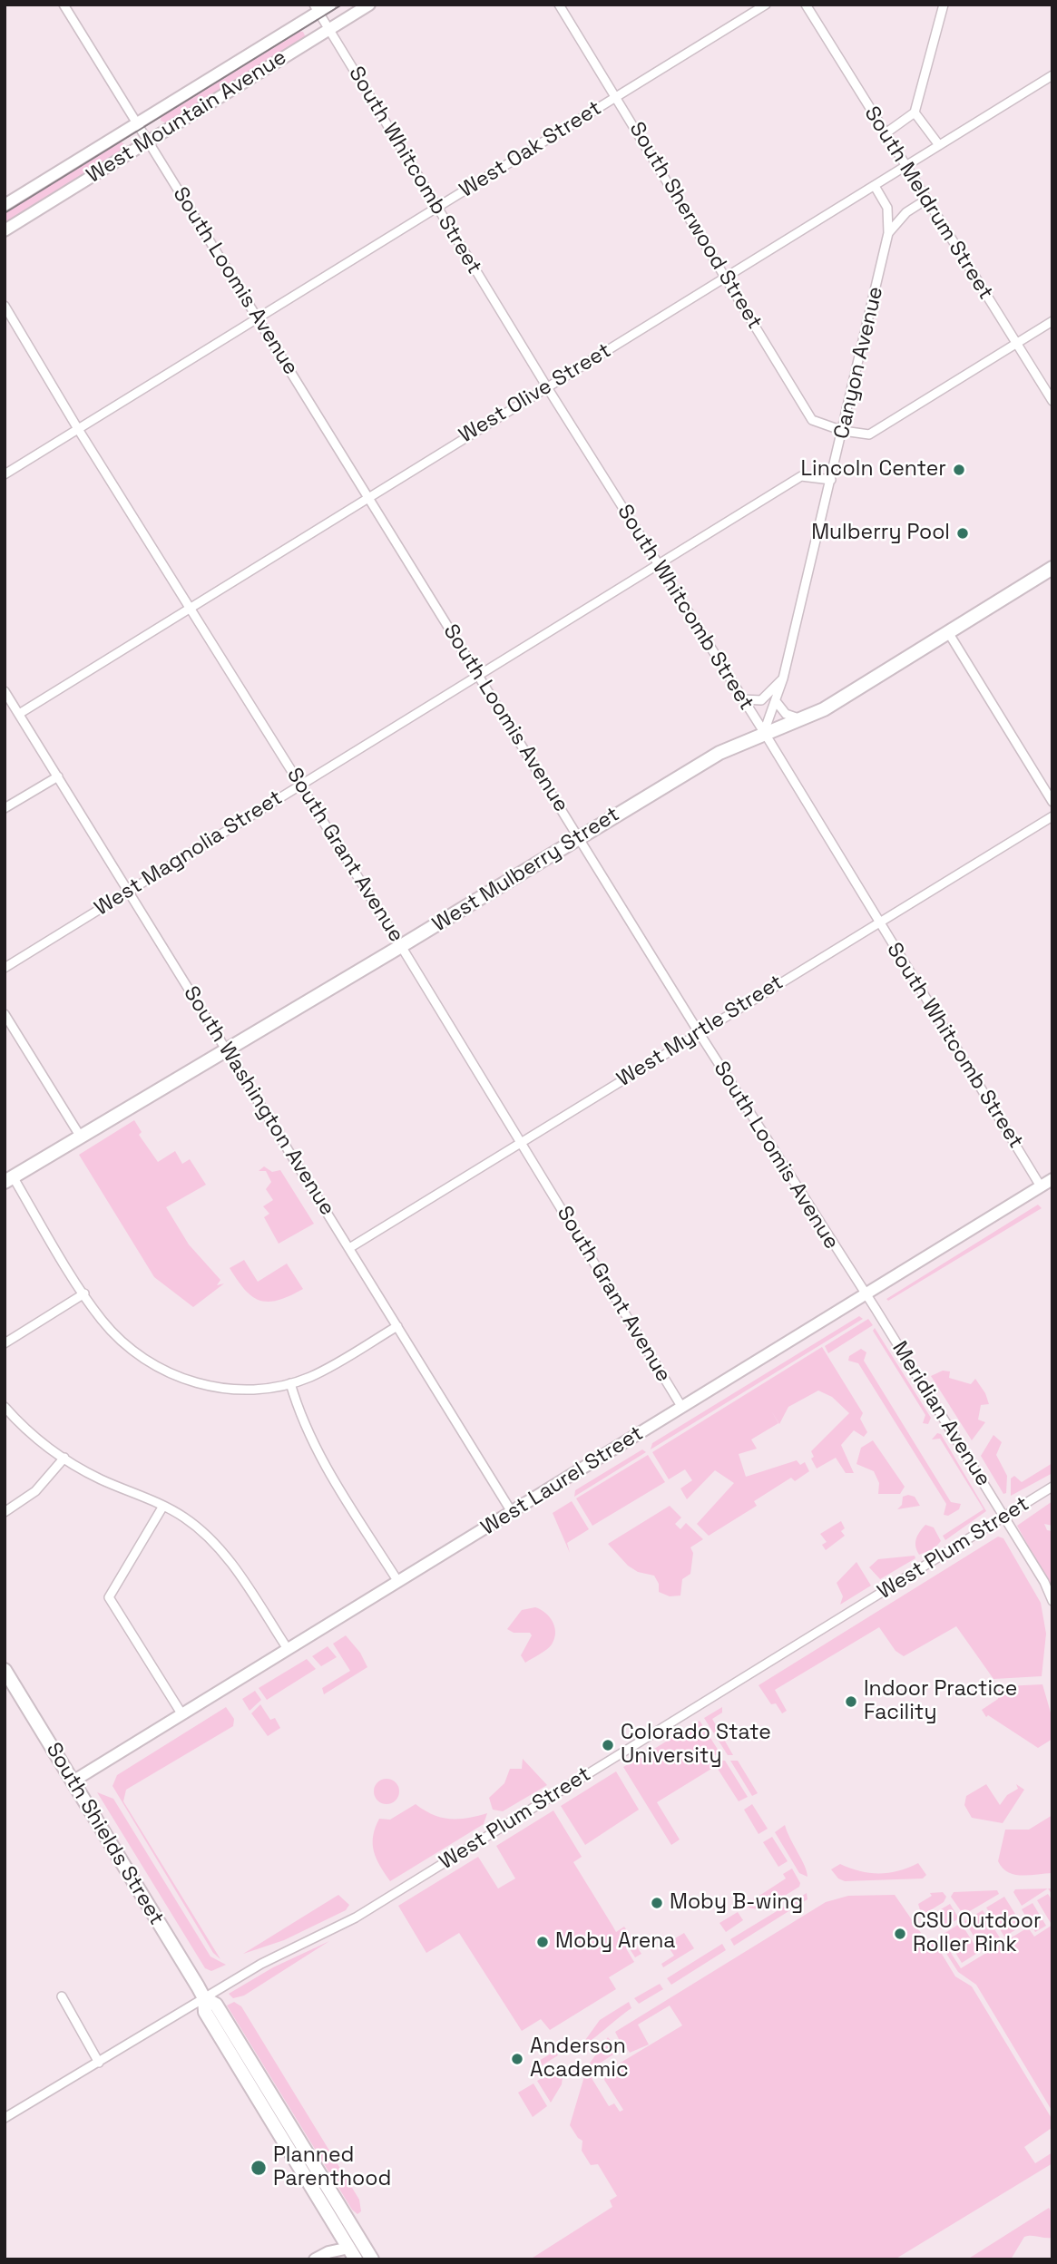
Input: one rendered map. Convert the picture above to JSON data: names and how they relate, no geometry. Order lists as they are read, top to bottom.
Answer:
{
  "streets": {
    "main road": [
      "West Mountain Avenue",
      "West Mulberry Street",
      "West Laurel Street",
      "South Shields Street"
    ],
    "street": [
      "West Oak Street",
      "South Whitcomb Street",
      "South Meldrum Street",
      "South Sherwood Street",
      "South Loomis Avenue",
      "Canyon Avenue",
      "West Olive Street",
      "West Magnolia Street",
      "South Grant Avenue",
      "West Myrtle Street",
      "South Washington Avenue",
      "Meridian Avenue",
      "West Plum Street"
    ]
  },
  "crossings": [
    ["West Mountain Avenue", "South Whitcomb Street"],
    ["West Mountain Avenue", "South Loomis Avenue"],
    ["West Oak Street", "South Whitcomb Street"],
    ["West Oak Street", "South Sherwood Street"],
    ["West Oak Street", "South Loomis Avenue"],
    ["West Oak Street", "South Grant Avenue"],
    ["South Whitcomb Street", "Canyon Avenue"],
    ["South Whitcomb Street", "West Olive Street"],
    ["South Whitcomb Street", "West Magnolia Street"],
    ["South Whitcomb Street", "West Mulberry Street"],
    ["South Whitcomb Street", "West Myrtle Street"],
    ["South Whitcomb Street", "West Laurel Street"],
    ["South Meldrum Street", "West Olive Street"],
    ["South Sherwood Street", "Canyon Avenue"],
    ["South Sherwood Street", "West Olive Street"],
    ["South Loomis Avenue", "West Olive Street"],
    ["South Loomis Avenue", "West Magnolia Street"],
    ["South Loomis Avenue", "West Mulberry Street"],
    ["South Loomis Avenue", "West Myrtle Street"],
    ["South Loomis Avenue", "Meridian Avenue"],
    ["South Loomis Avenue", "West Laurel Street"],
    ["Canyon Avenue", "West Olive Street"],
    ["Canyon Avenue", "West Magnolia Street"],
    ["Canyon Avenue", "West Mulberry Street"],
    ["West Olive Street", "South Grant Avenue"],
    ["West Olive Street", "South Washington Avenue"],
    ["West Magnolia Street", "South Grant Avenue"],
    ["West Magnolia Street", "South Washington Avenue"],
    ["South Grant Avenue", "West Mulberry Street"],
    ["South Grant Avenue", "West Myrtle Street"],
    ["South Grant Avenue", "West Laurel Street"],
    ["West Mulberry Street", "South Washington Avenue"],
    ["West Myrtle Street", "South Washington Avenue"],
    ["South Washington Avenue", "West Laurel Street"],
    ["Meridian Avenue", "West Laurel Street"],
    ["Meridian Avenue", "West Plum Street"],
    ["West Laurel Street", "South Shields Street"],
    ["West Plum Street", "South Shields Street"]
  ],
  "places": [
    "Lincoln Center",
    "Mulberry Pool",
    "Indoor Practice Facility",
    "Colorado State University",
    "Moby B-wing",
    "CSU Outdoor Roller Rink",
    "Moby Arena",
    "Anderson Academic",
    "Planned Parenthood"
  ]
}
